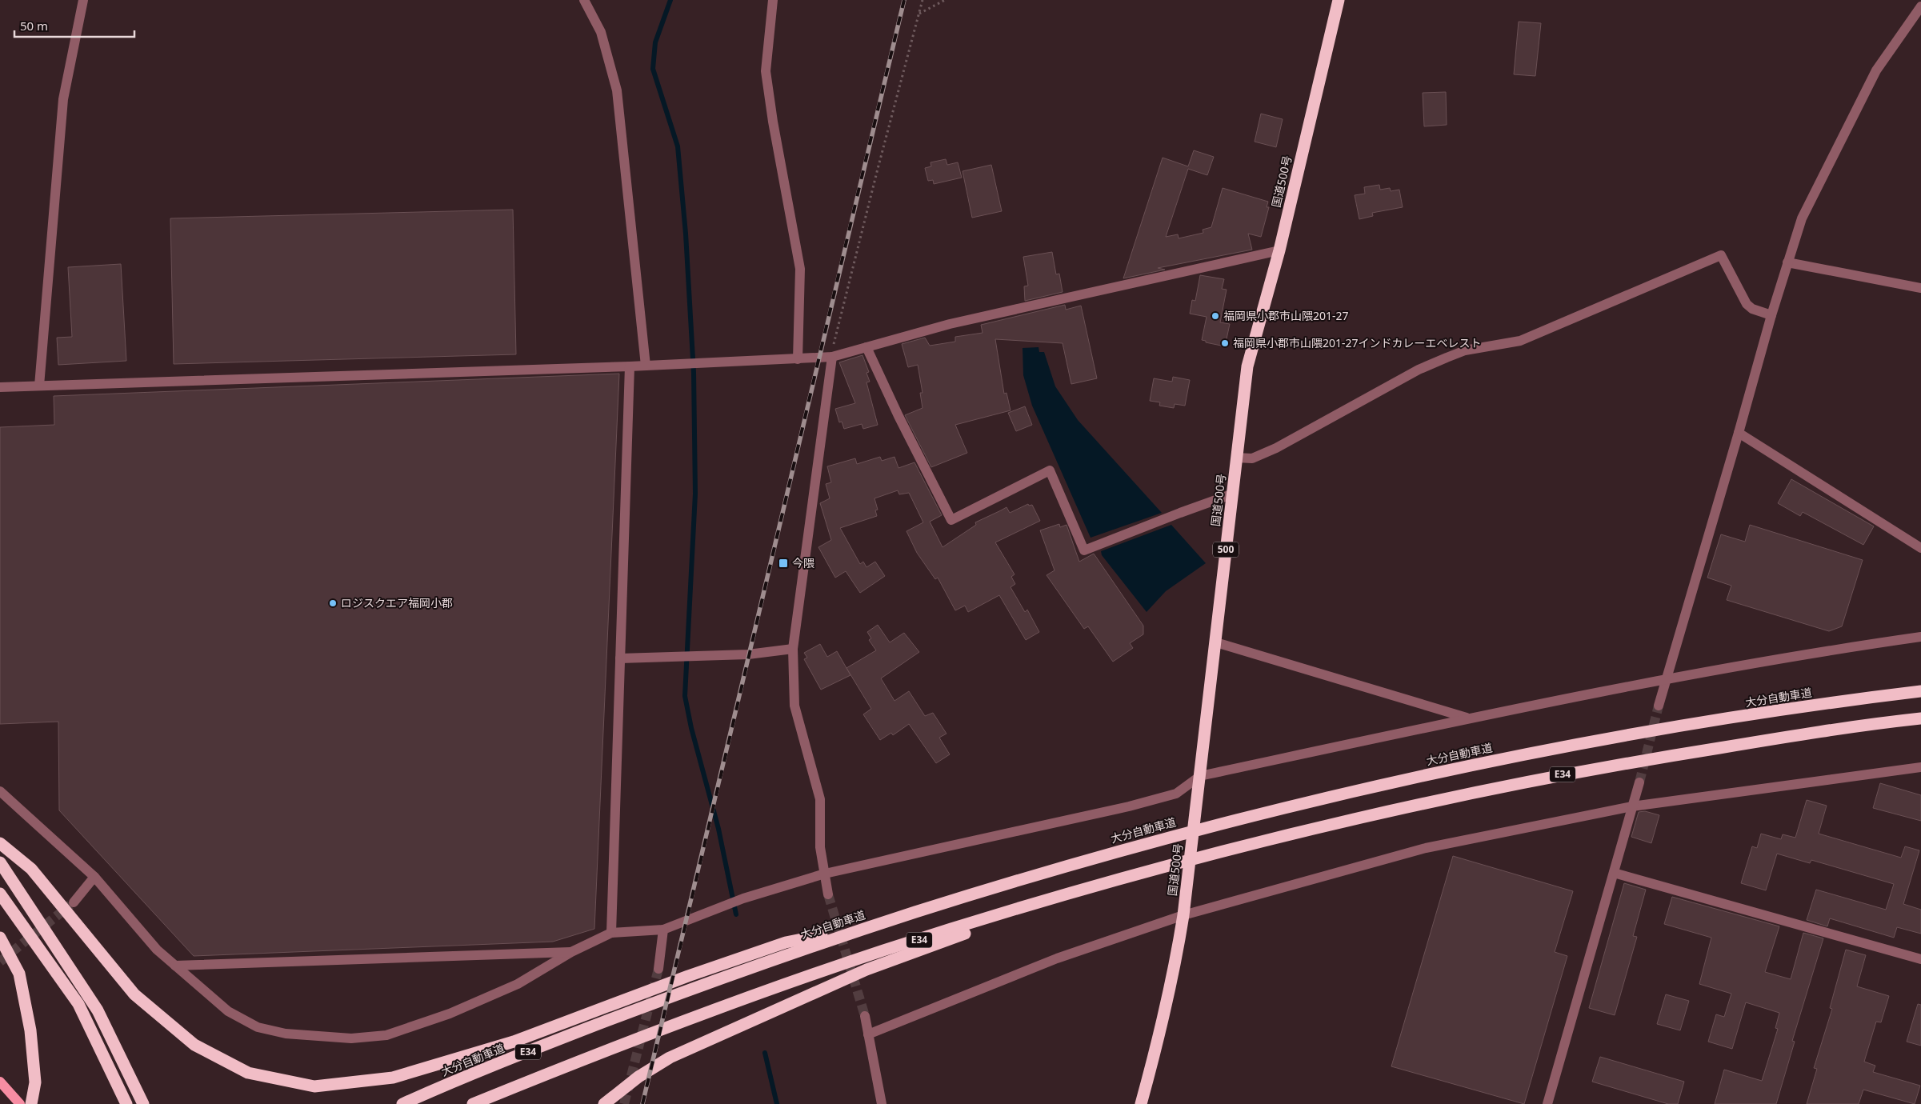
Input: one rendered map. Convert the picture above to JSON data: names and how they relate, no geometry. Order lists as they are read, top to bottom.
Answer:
{
  "streets": {
    "highway": [
      "国道500号",
      "500",
      "大分自動車道",
      "E34"
    ]
  },
  "places": {
    "other": ["福岡県小郡市山隈201-27", "福岡県小郡市山隈201-27インドカレーエベレスト", "ロジスクエア福岡小郡"],
    "transit": ["今隈"]
  },
  "scale_bar": "50 m"
}
